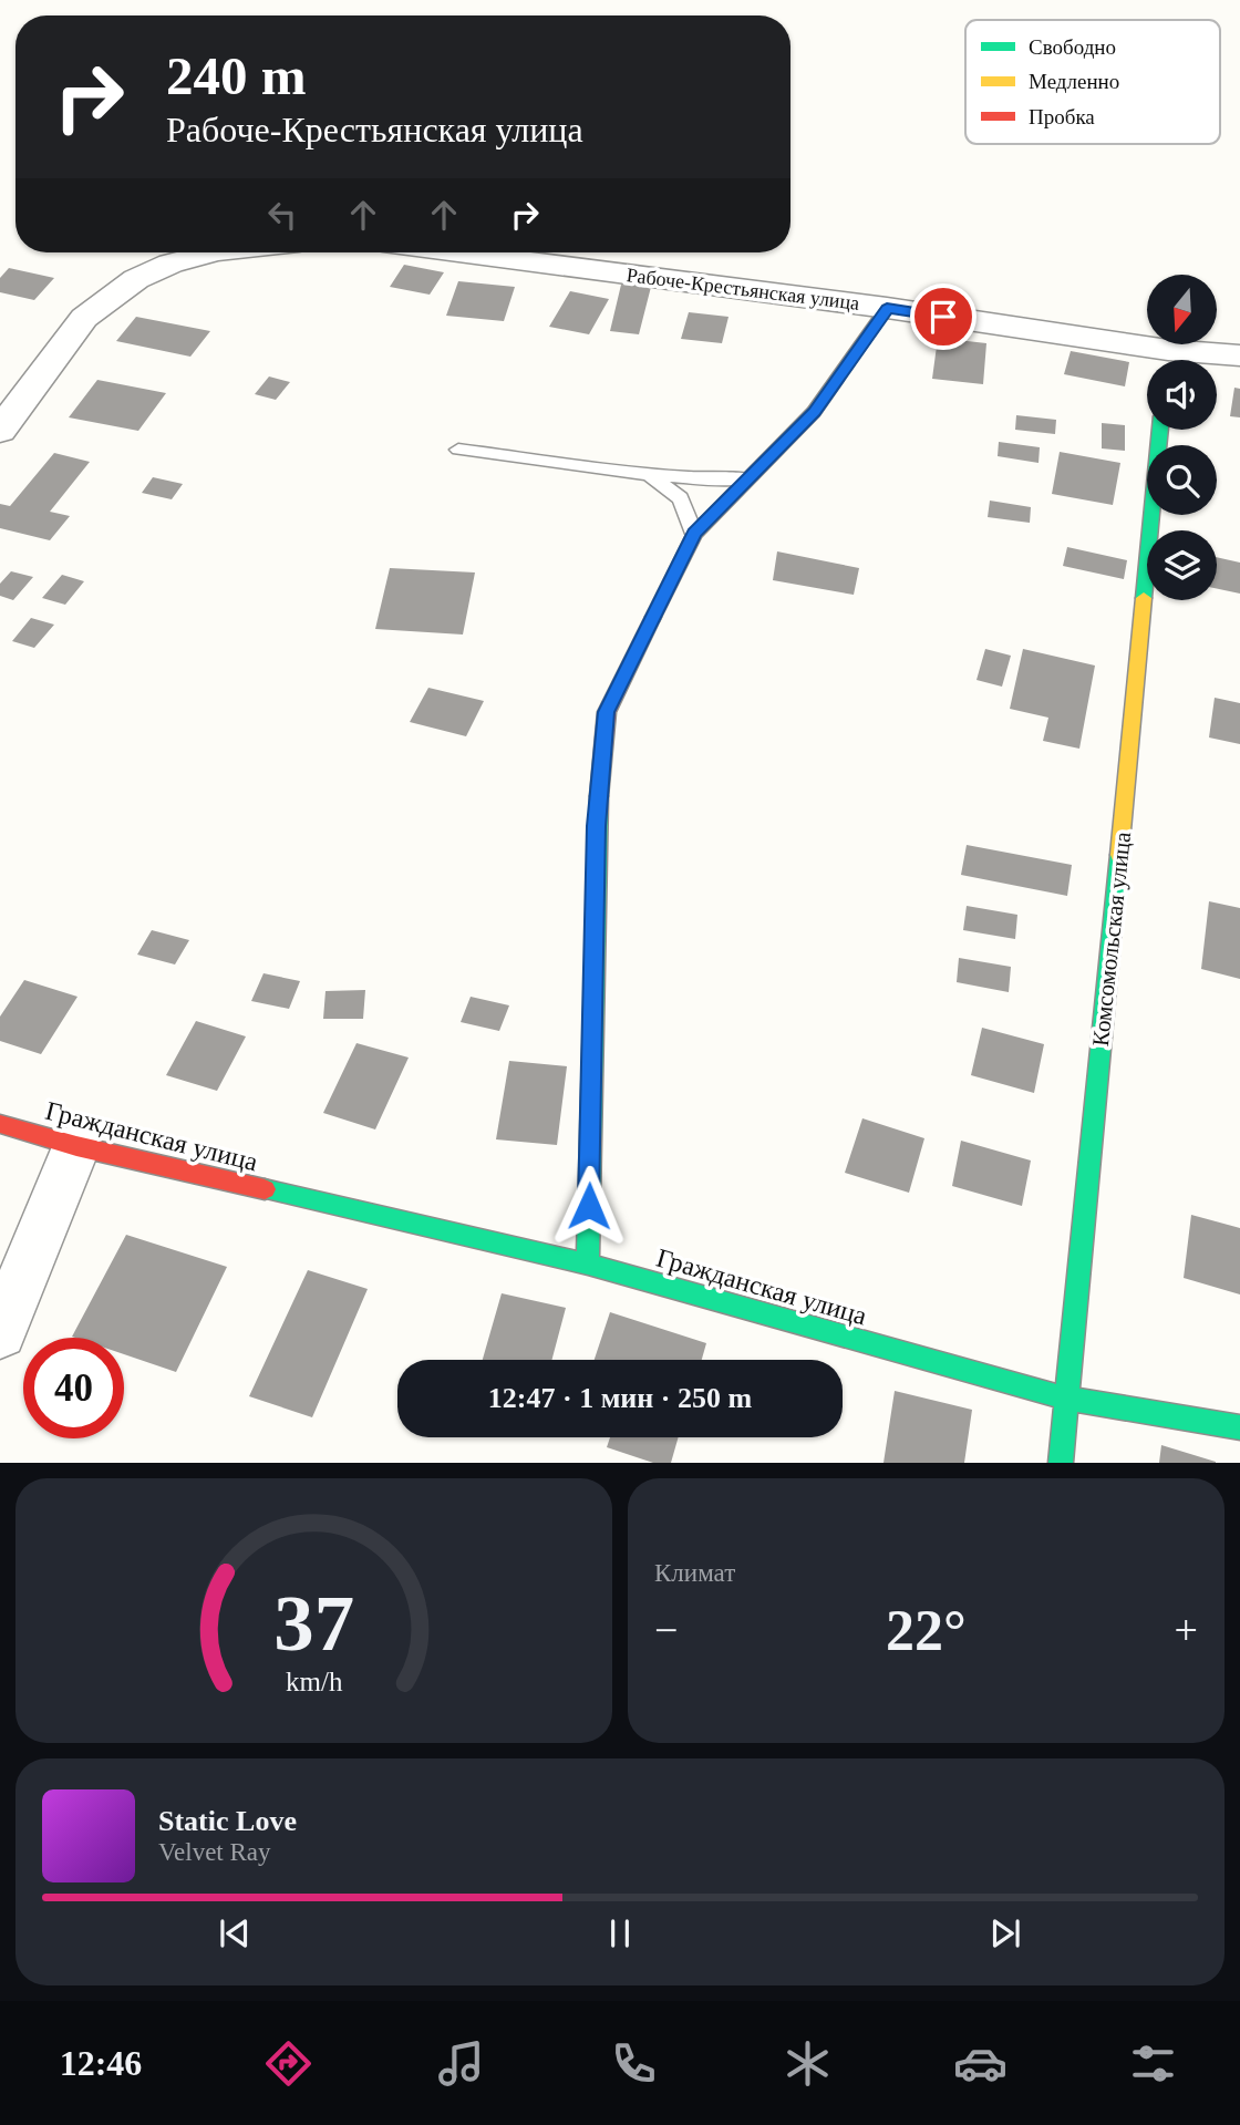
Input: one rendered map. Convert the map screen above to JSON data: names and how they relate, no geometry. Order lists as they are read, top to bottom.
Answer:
{
  "streets": {
    "street": ["Рабоче-Крестьянская улица", "Комсомольская улица", "Гражданская улица"]
  },
  "crossings": [
    ["Комсомольская улица", "Гражданская улица"]
  ],
  "legend": ["Свободно", "Медленно", "Пробка"],
  "north": "bottom",
  "page": {
    "turn": ["240 m", "Рабоче-Крестьянская улица"],
    "limit": "40",
    "trip": "12:47 · 1 мин · 250 m",
    "tile": "Климат",
    "heat": ["−", "22°", "+"],
    "song": ["Static Love", "Velvet Ray"],
    "tabs": "12:46",
    "gauge": ["37", "km/h"]
  }
}
